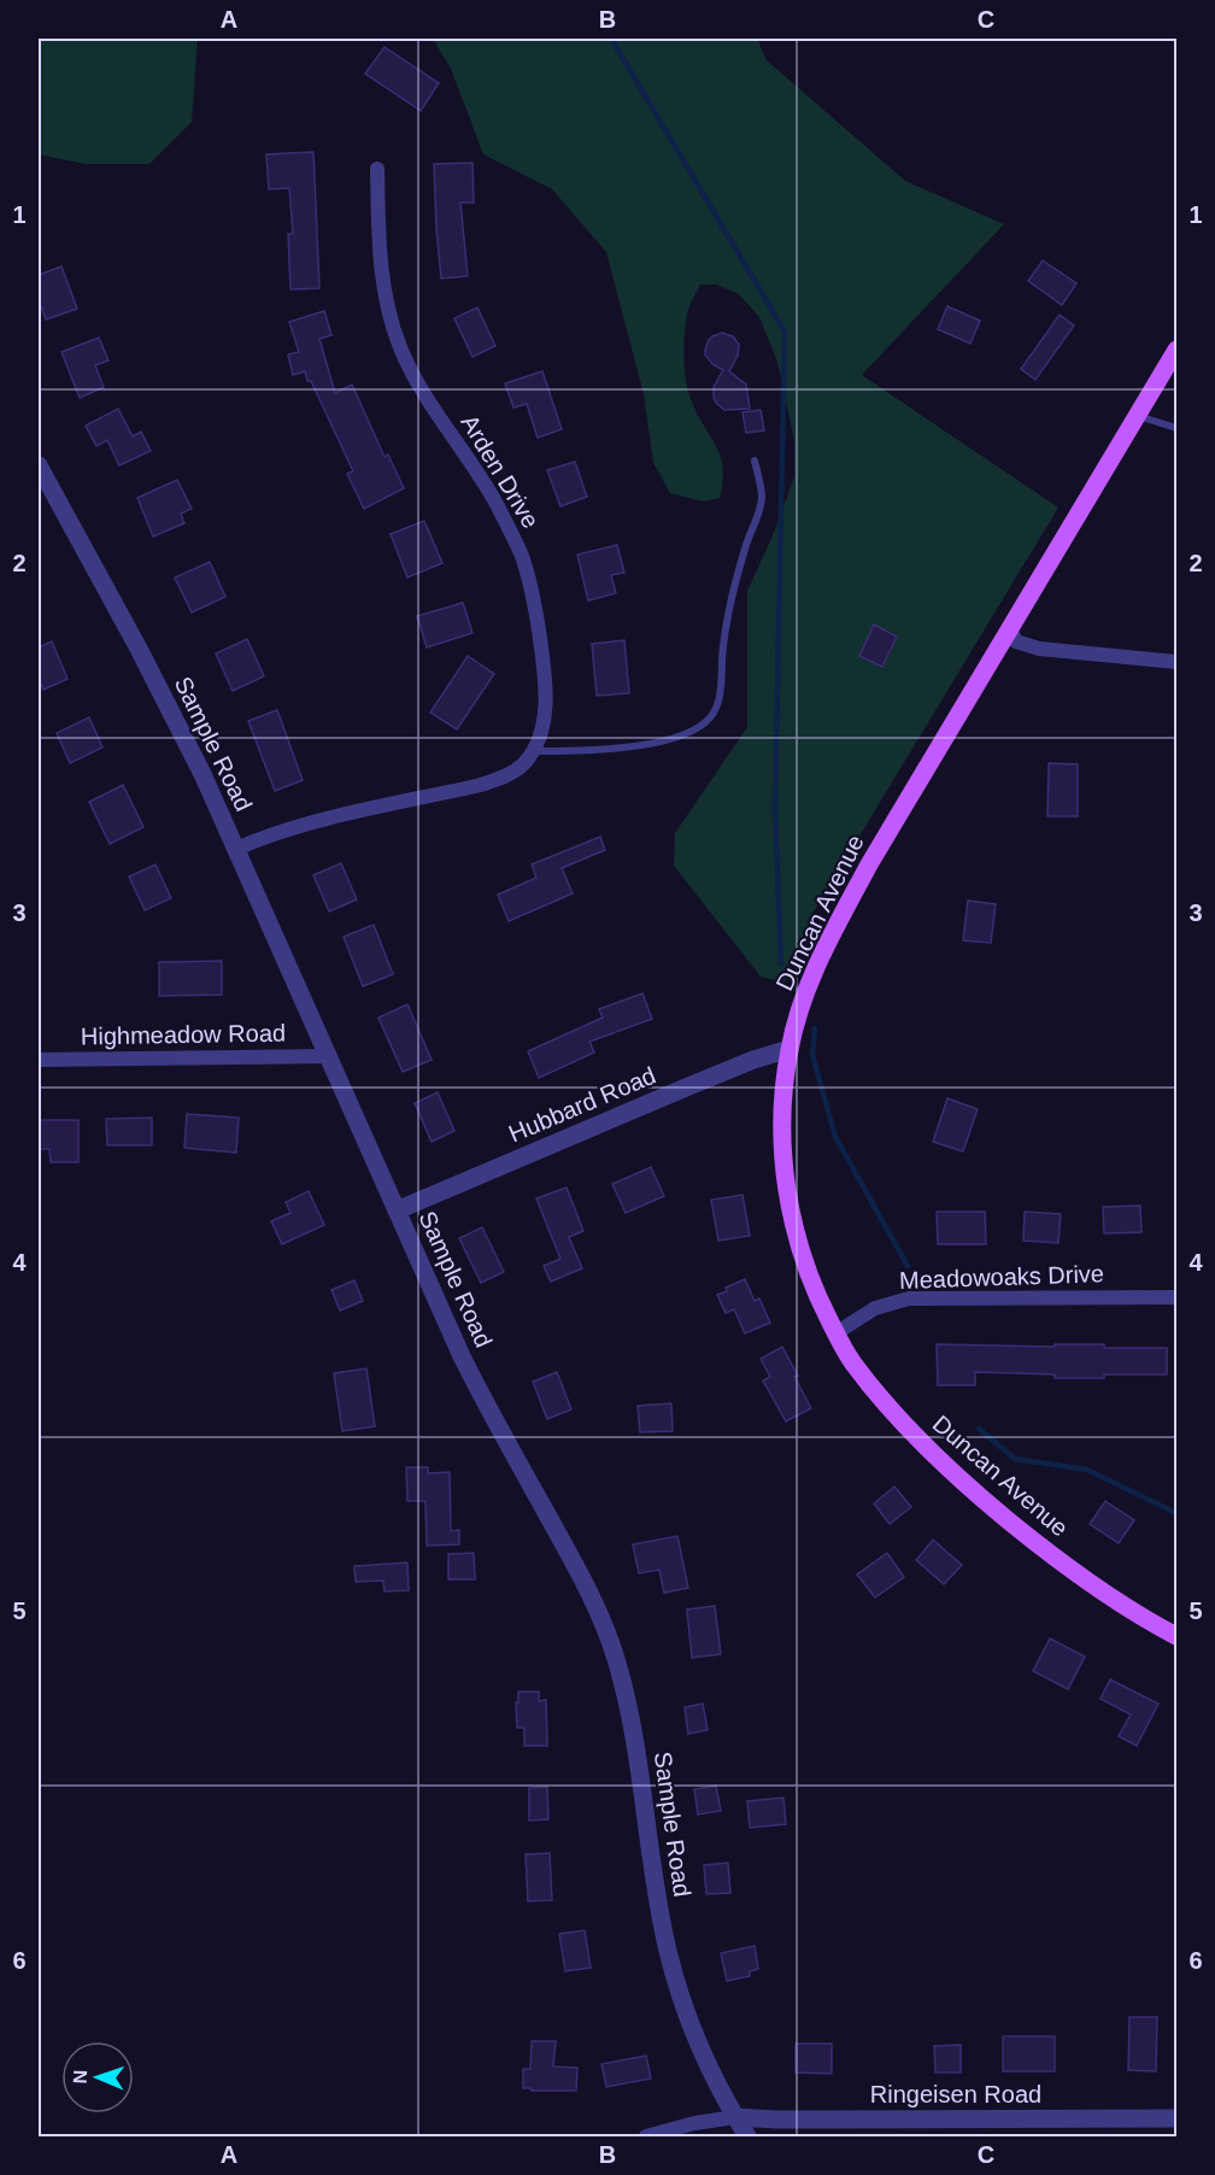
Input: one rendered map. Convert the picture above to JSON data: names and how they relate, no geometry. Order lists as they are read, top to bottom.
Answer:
{
  "streets": {
    "main road": ["Duncan Avenue"],
    "street": [
      "Arden Drive",
      "Sample Road",
      "Highmeadow Road",
      "Hubbard Road",
      "Meadowoaks Drive",
      "Ringeisen Road"
    ]
  },
  "crossings": [
    ["Arden Drive", "Sample Road"],
    ["Sample Road", "Highmeadow Road"],
    ["Sample Road", "Hubbard Road"],
    ["Sample Road", "Ringeisen Road"],
    ["Duncan Avenue", "Hubbard Road"],
    ["Duncan Avenue", "Meadowoaks Drive"]
  ],
  "north": "left",
  "grid": {
    "columns": ["A", "B", "C"],
    "rows": [
      "1",
      "2",
      "3",
      "4",
      "5",
      "6"
    ]
  }
}
